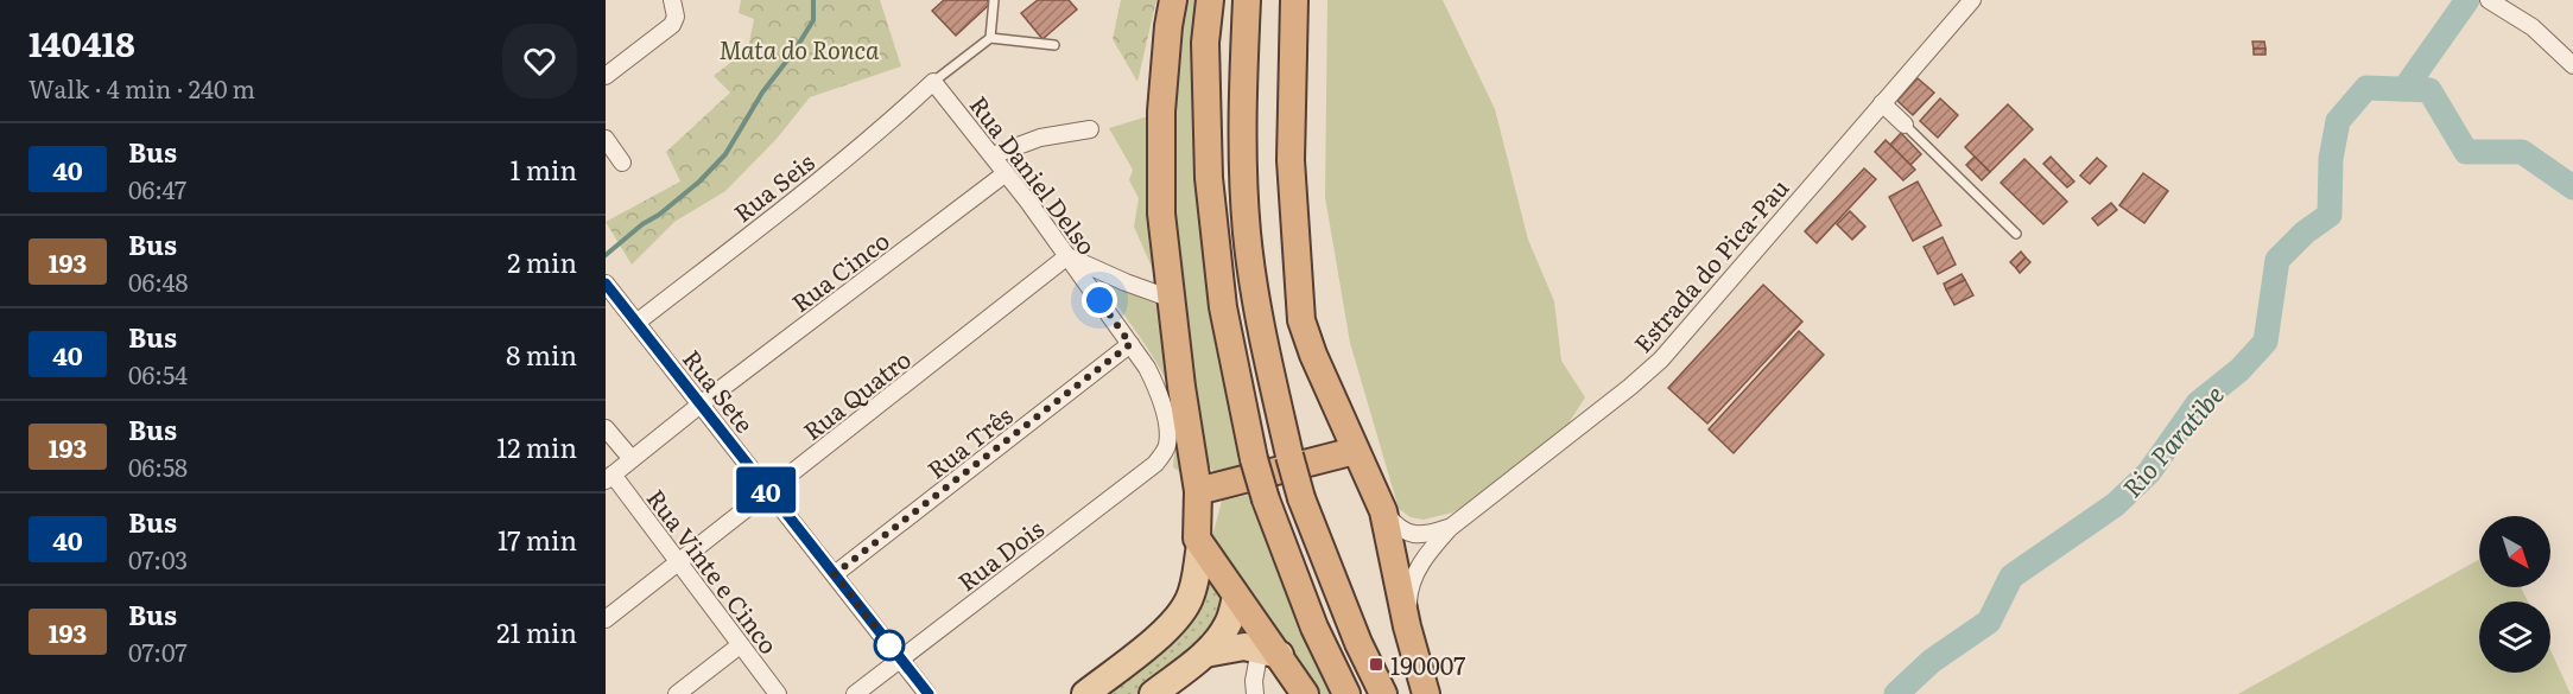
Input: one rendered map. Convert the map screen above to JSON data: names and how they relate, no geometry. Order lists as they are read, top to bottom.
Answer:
{
  "streets": {
    "street": [
      "Rua Daniel Delso",
      "Rua Seis",
      "Estrada do Pica-Pau",
      "Rua Cinco",
      "Rua Sete",
      "Rua Quatro",
      "Rua Três",
      "Rua Dois",
      "Rua Vinte e Cinco"
    ]
  },
  "crossings": [
    ["Rua Daniel Delso", "Rua Seis"],
    ["Rua Daniel Delso", "Rua Cinco"],
    ["Rua Daniel Delso", "Rua Quatro"],
    ["Rua Daniel Delso", "Rua Três"],
    ["Rua Daniel Delso", "Rua Dois"],
    ["Rua Seis", "Rua Sete"],
    ["Rua Cinco", "Rua Sete"],
    ["Rua Cinco", "Rua Vinte e Cinco"],
    ["Rua Sete", "Rua Quatro"],
    ["Rua Sete", "Rua Três"],
    ["Rua Sete", "Rua Dois"],
    ["Rua Quatro", "Rua Vinte e Cinco"]
  ],
  "water": ["Rio Paratibe"],
  "parks": ["Mata do Ronca"],
  "places": {
    "transit": ["190007"]
  },
  "lines": ["bus line 40"],
  "north": "bottom right",
  "page": {
    "heading": ["140418", "Walk · 4 min · 240 m"],
    "on_map": "40",
    "list": [
      {
        "mark": "40",
        "name": "Bus",
        "note": "06:47",
        "value": "1 min"
      },
      {
        "mark": "193",
        "name": "Bus",
        "note": "06:48",
        "value": "2 min"
      },
      {
        "mark": "40",
        "name": "Bus",
        "note": "06:54",
        "value": "8 min"
      },
      {
        "mark": "193",
        "name": "Bus",
        "note": "06:58",
        "value": "12 min"
      },
      {
        "mark": "40",
        "name": "Bus",
        "note": "07:03",
        "value": "17 min"
      },
      {
        "mark": "193",
        "name": "Bus",
        "note": "07:07",
        "value": "21 min"
      }
    ]
  }
}
